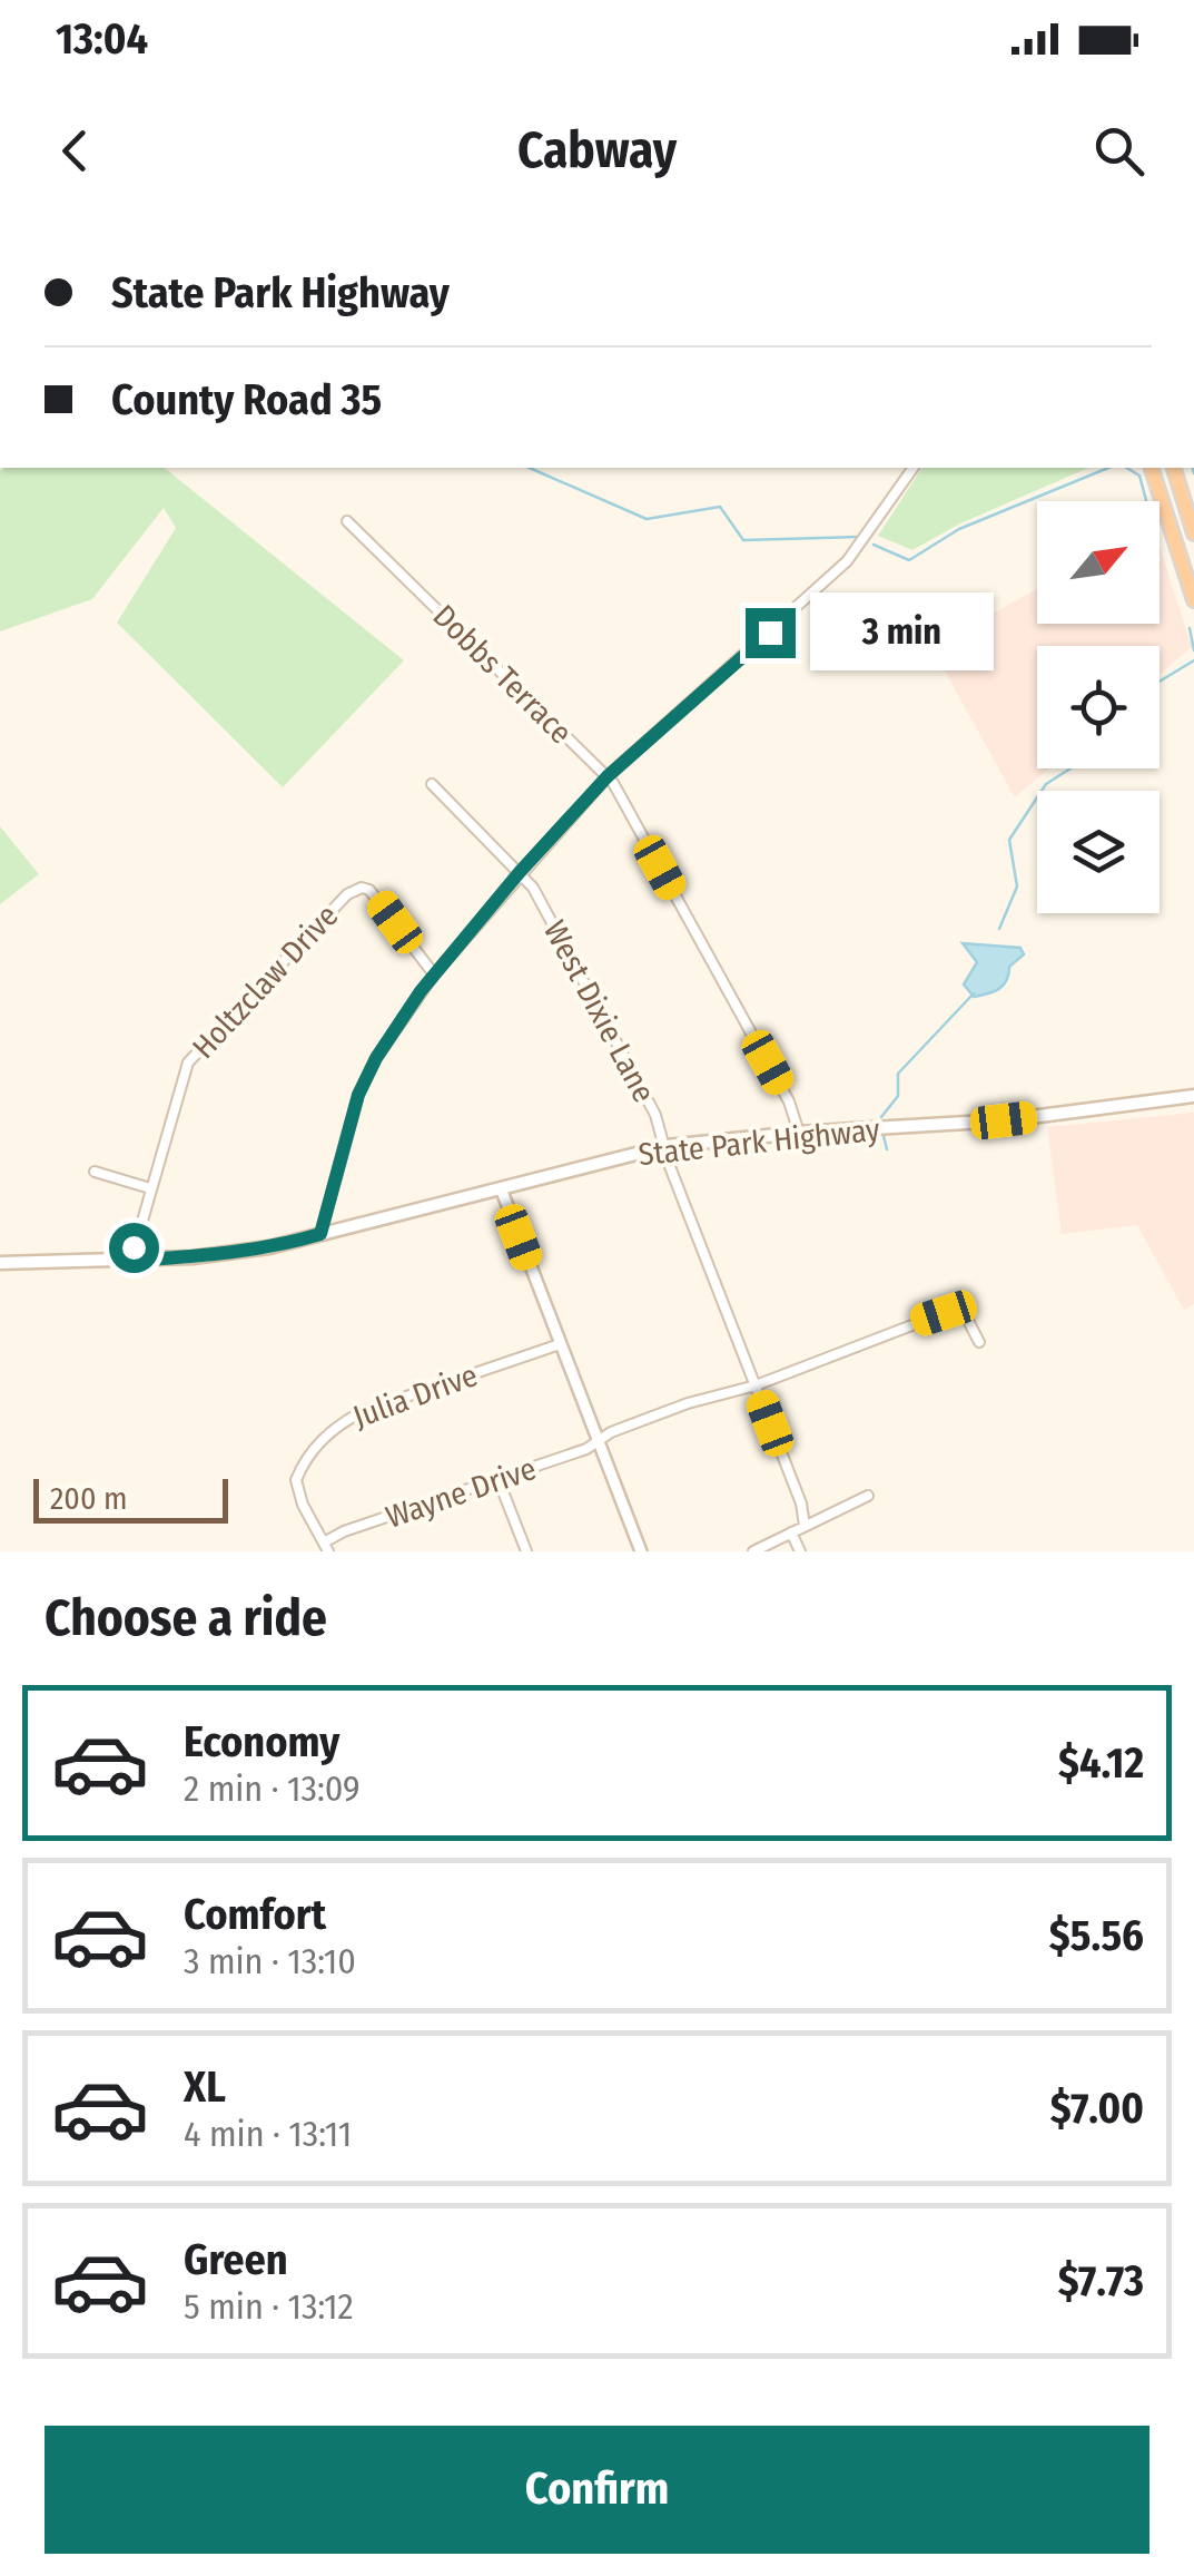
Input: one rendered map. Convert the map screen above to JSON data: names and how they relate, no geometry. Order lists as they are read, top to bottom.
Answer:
{
  "streets": {
    "main road": ["State Park Highway"],
    "street": [
      "Dobbs Terrace",
      "Holtzclaw Drive",
      "West Dixie Lane",
      "Julia Drive",
      "Wayne Drive"
    ]
  },
  "crossings": [
    ["Dobbs Terrace", "State Park Highway"],
    ["Holtzclaw Drive", "State Park Highway"],
    ["West Dixie Lane", "State Park Highway"],
    ["West Dixie Lane", "Wayne Drive"],
    ["Julia Drive", "Wayne Drive"]
  ],
  "scale_bar": "200 m",
  "north": "top right",
  "page": {
    "status": "13:04",
    "header": "Cabway",
    "banner": ["State Park Highway", "County Road 35"],
    "bubble": "3 min",
    "scale": "200 m",
    "heading": "Choose a ride",
    "list": [
      {
        "name": "Economy",
        "note": "2 min · 13:09",
        "value": "$4.12"
      },
      {
        "name": "Comfort",
        "note": "3 min · 13:10",
        "value": "$5.56"
      },
      {
        "name": "XL",
        "note": "4 min · 13:11",
        "value": "$7.00"
      },
      {
        "name": "Green",
        "note": "5 min · 13:12",
        "value": "$7.73"
      }
    ],
    "buttons": "Confirm"
  }
}
